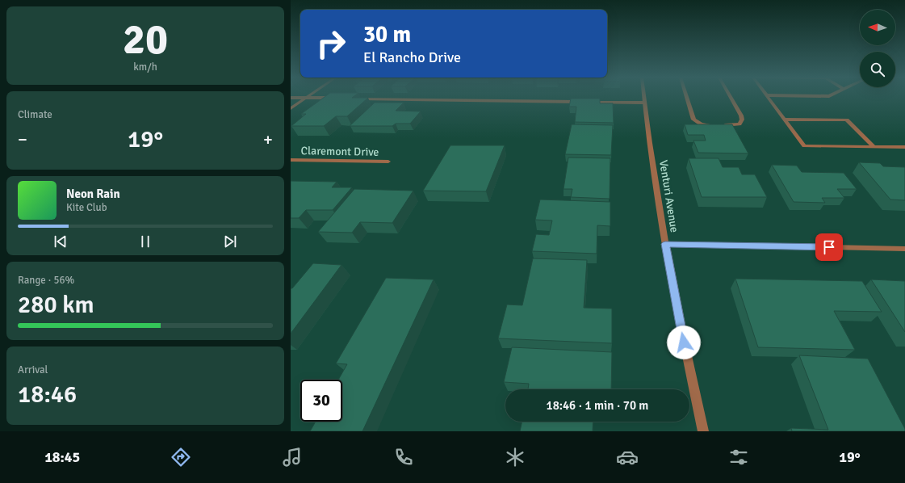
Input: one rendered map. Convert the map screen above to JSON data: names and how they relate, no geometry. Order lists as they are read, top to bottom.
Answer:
{
  "streets": {
    "street": ["Claremont Drive", "Venturi Avenue"]
  },
  "north": "left",
  "page": {
    "tile": [
      ["20", "km/h"],
      "Climate",
      ["Range · 56%", "280 km"],
      ["Arrival", "18:46"]
    ],
    "turn": ["30 m", "El Rancho Drive"],
    "heat": ["−", "19°", "+"],
    "song": ["Neon Rain", "Kite Club"],
    "limit": "30",
    "trip": "18:46 · 1 min · 70 m",
    "tabs": ["18:45", "19°"]
  }
}
